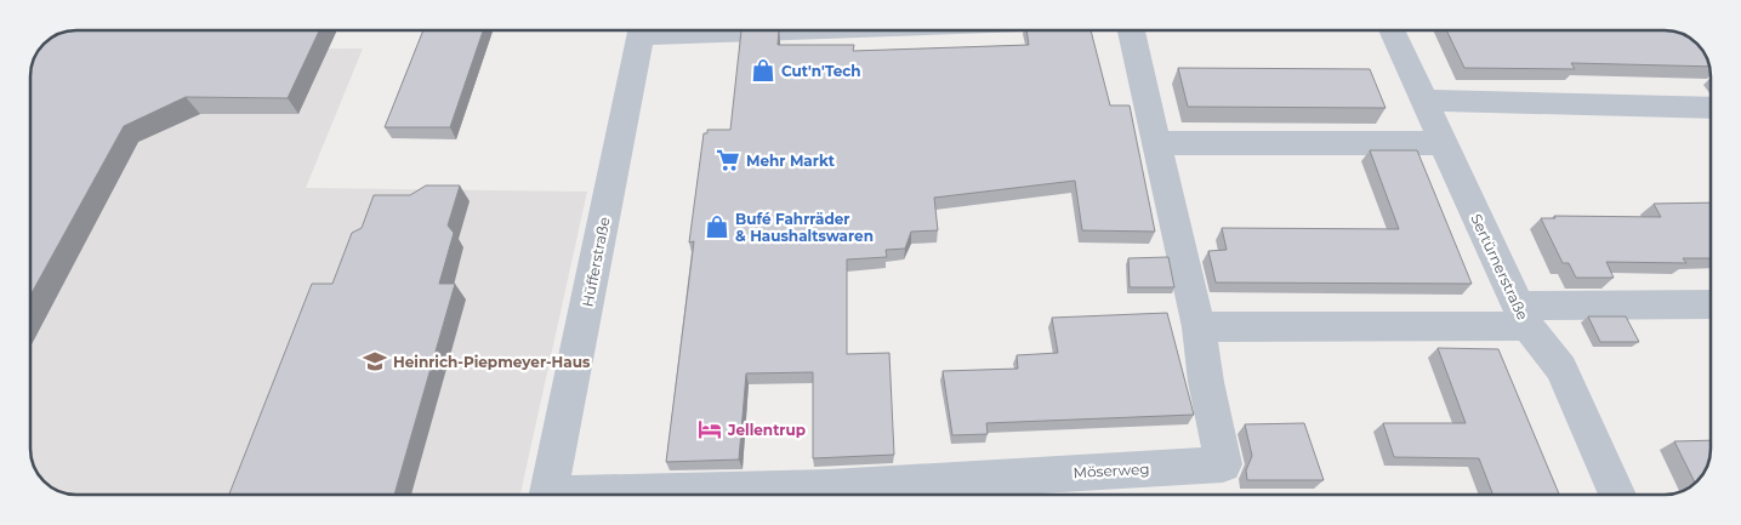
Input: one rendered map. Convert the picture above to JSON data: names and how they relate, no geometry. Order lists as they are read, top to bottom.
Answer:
{
  "streets": {
    "street": ["Hüfferstraße", "Sertürnerstraße", "Möserweg"]
  },
  "places": {
    "shop": ["Cut'n'Tech", "Bufé Fahrräder & Haushaltswaren"],
    "supermarket": ["Mehr Markt"],
    "school or university": ["Heinrich-Piepmeyer-Haus"],
    "hotel": ["Jellentrup"]
  }
}
